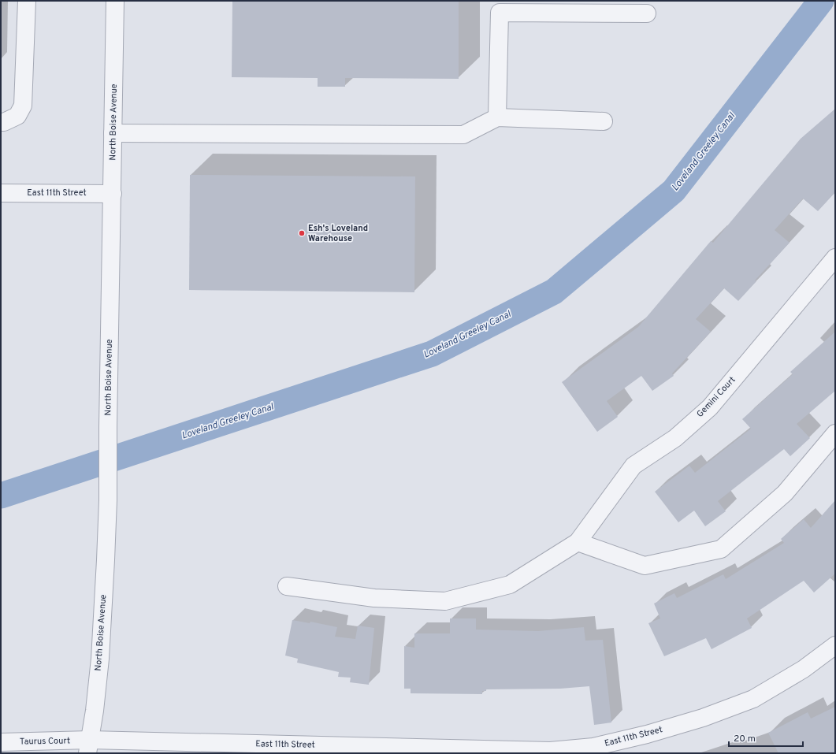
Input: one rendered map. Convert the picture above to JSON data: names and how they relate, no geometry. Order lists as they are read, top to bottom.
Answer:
{
  "streets": {
    "street": [
      "North Boise Avenue",
      "East 11th Street",
      "Gemini Court",
      "Taurus Court"
    ]
  },
  "crossings": [
    ["North Boise Avenue", "East 11th Street"],
    ["North Boise Avenue", "Taurus Court"],
    ["East 11th Street", "Taurus Court"]
  ],
  "water": ["Loveland Greeley Canal"],
  "places": ["Esh's Loveland Warehouse"],
  "scale_bar": "20 m"
}
